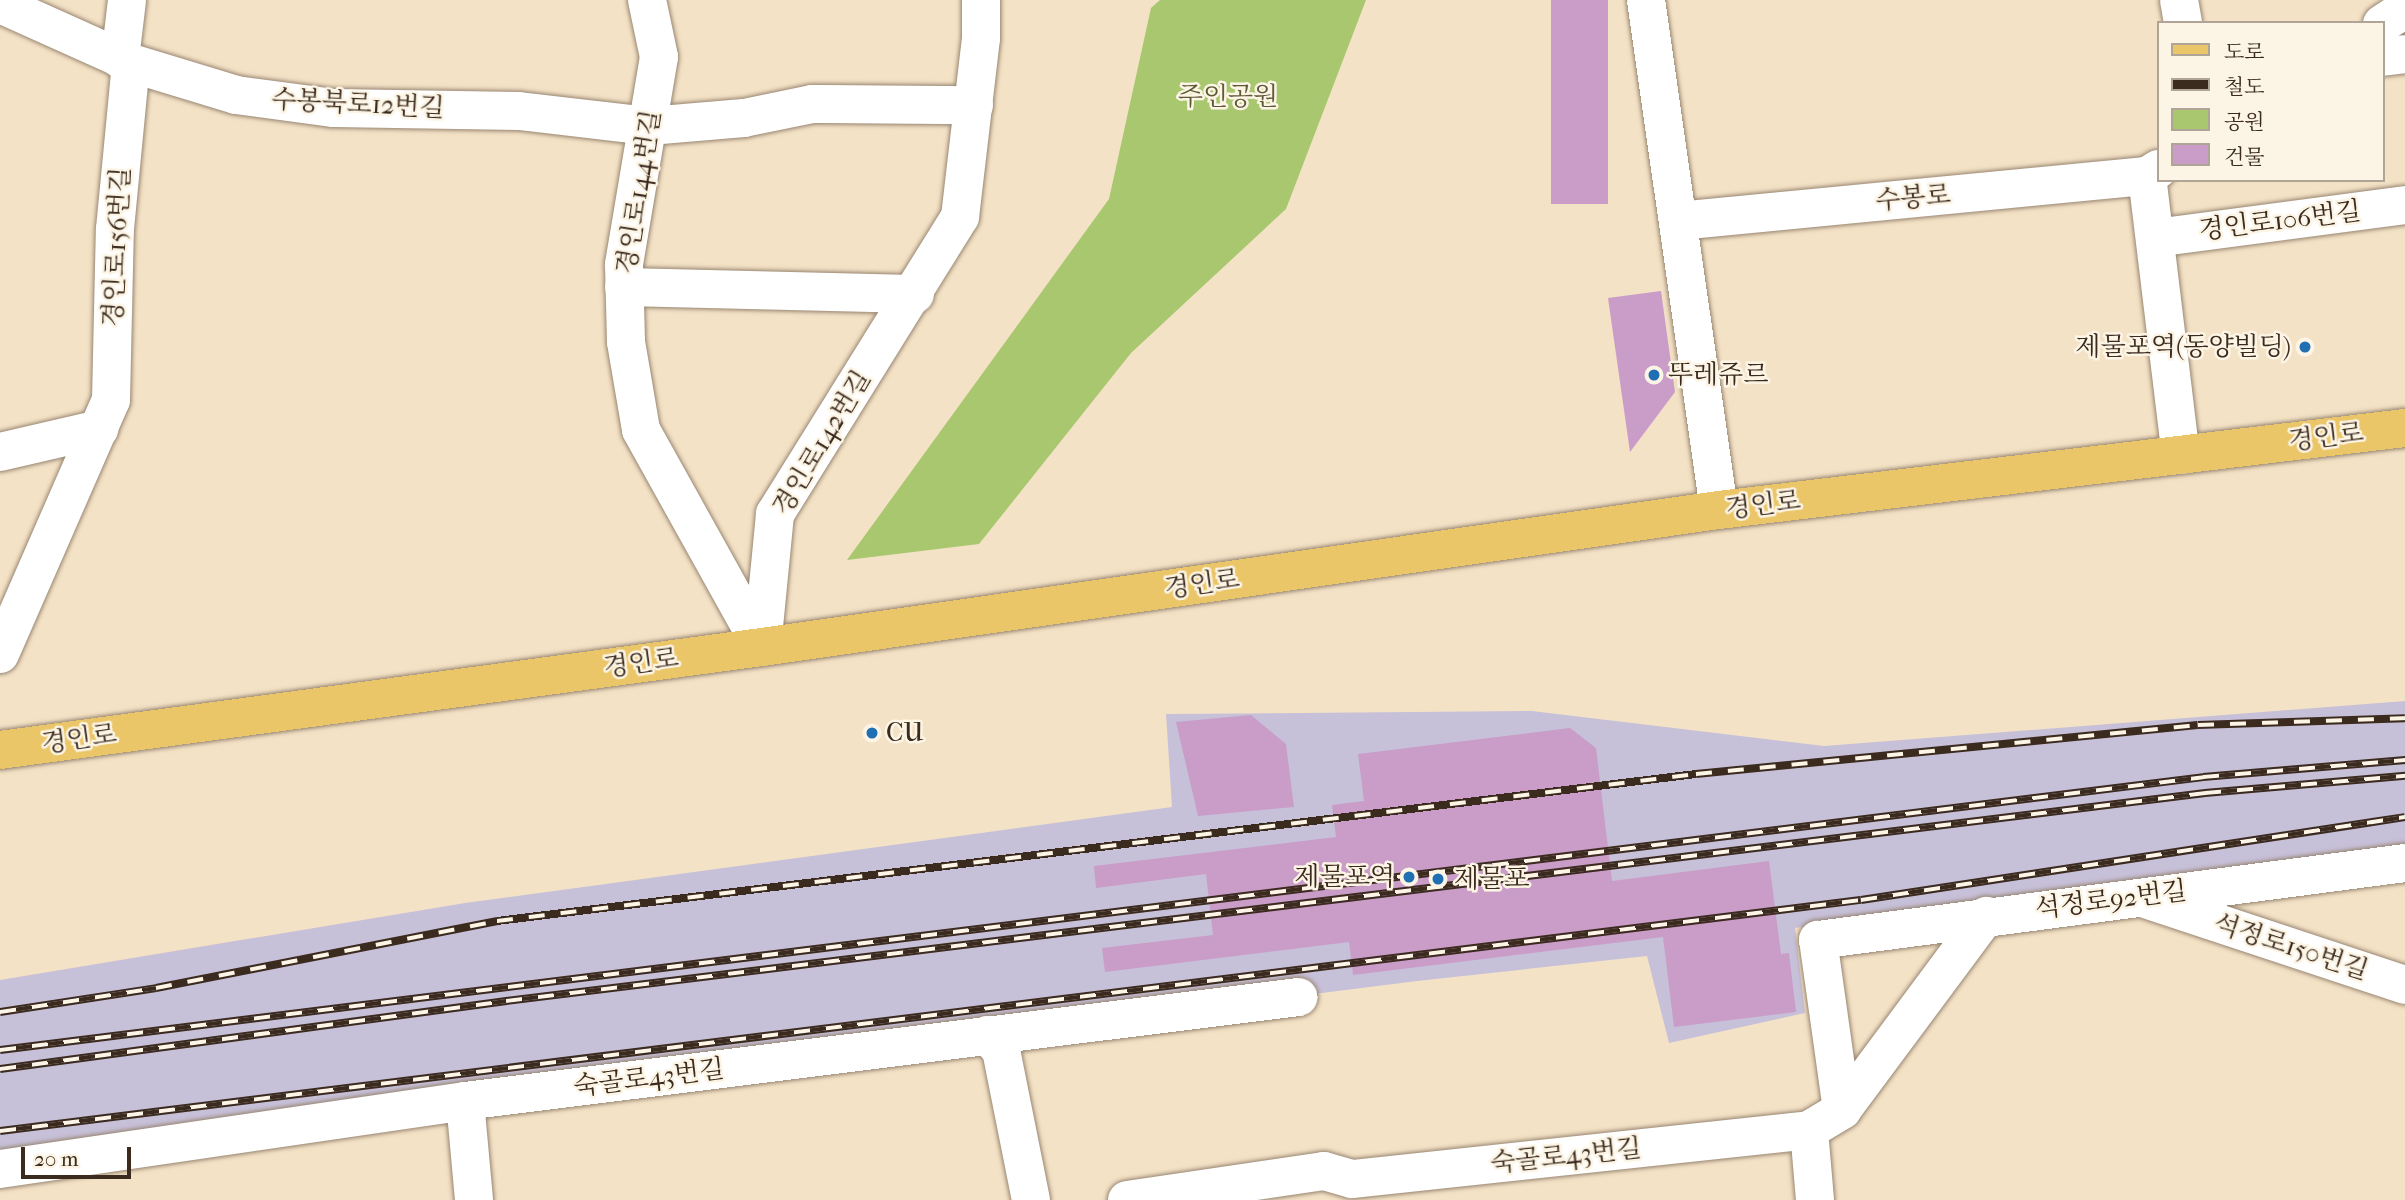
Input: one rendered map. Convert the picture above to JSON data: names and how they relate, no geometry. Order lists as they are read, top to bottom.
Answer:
{
  "streets": {
    "main road": ["경인로"],
    "street": [
      "수봉북로12번길",
      "경인로144번길",
      "수봉로",
      "경인로106번길",
      "경인로156번길",
      "경인로142번길",
      "석정로92번길",
      "석정로150번길",
      "숙골로43번길"
    ]
  },
  "crossings": [
    ["수봉북로12번길", "경인로144번길"],
    ["수봉북로12번길", "경인로156번길"],
    ["경인로144번길", "경인로"],
    ["경인로144번길", "경인로142번길"],
    ["경인로", "경인로142번길"],
    ["석정로92번길", "석정로150번길"]
  ],
  "parks": ["주인공원"],
  "places": [
    "제물포역(동양빌딩)",
    "뚜레쥬르",
    "CU",
    "제물포역",
    "제물포"
  ],
  "legend": [
    "도로",
    "철도",
    "공원",
    "건물"
  ],
  "scale_bar": "20 m"
}
